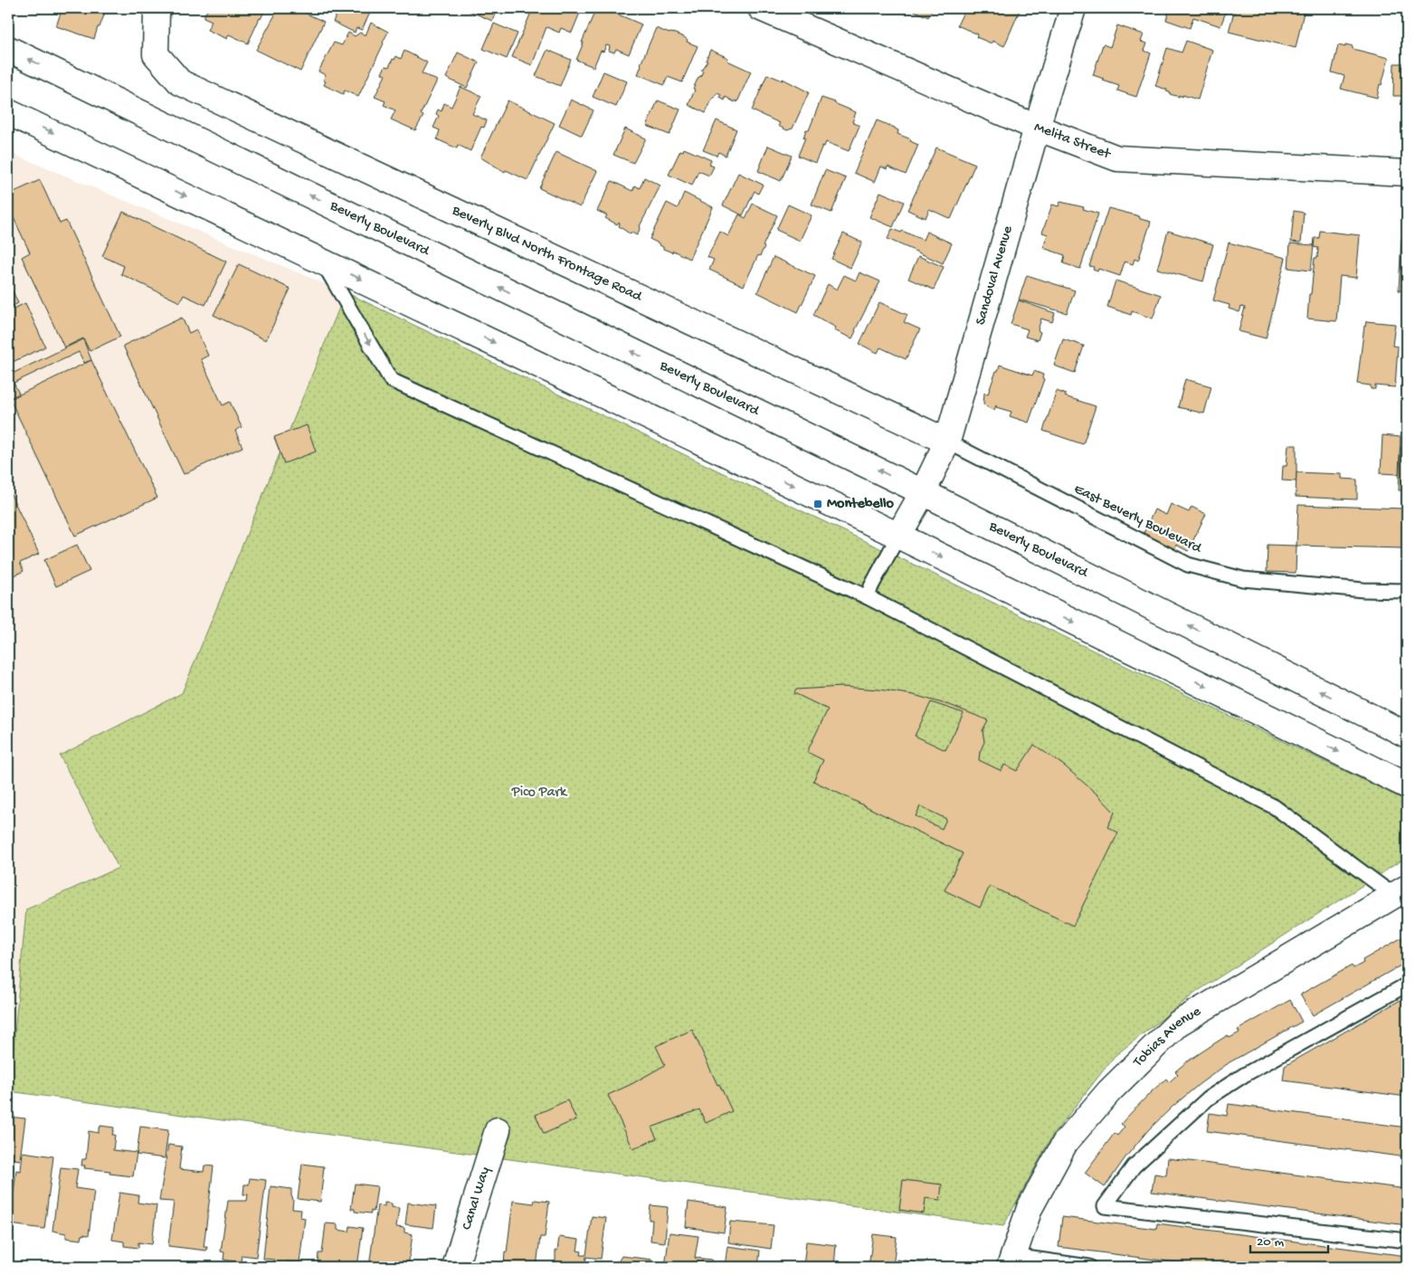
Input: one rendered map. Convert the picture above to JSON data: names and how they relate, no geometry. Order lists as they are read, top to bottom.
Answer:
{
  "streets": {
    "main road": [
      "Melita Street",
      "Beverly Boulevard",
      "Beverly Blvd North Frontage Road",
      "Sandoval Avenue",
      "Tobias Avenue",
      "Canal Way"
    ],
    "lane": ["East Beverly Boulevard"]
  },
  "crossings": [
    ["Melita Street", "Sandoval Avenue"],
    ["Beverly Boulevard", "Sandoval Avenue"],
    ["Beverly Blvd North Frontage Road", "Sandoval Avenue"],
    ["Beverly Blvd North Frontage Road", "East Beverly Boulevard"],
    ["Sandoval Avenue", "East Beverly Boulevard"]
  ],
  "parks": ["Pico Park"],
  "places": {
    "transit": ["Montebello"]
  },
  "scale_bar": "20 m"
}
